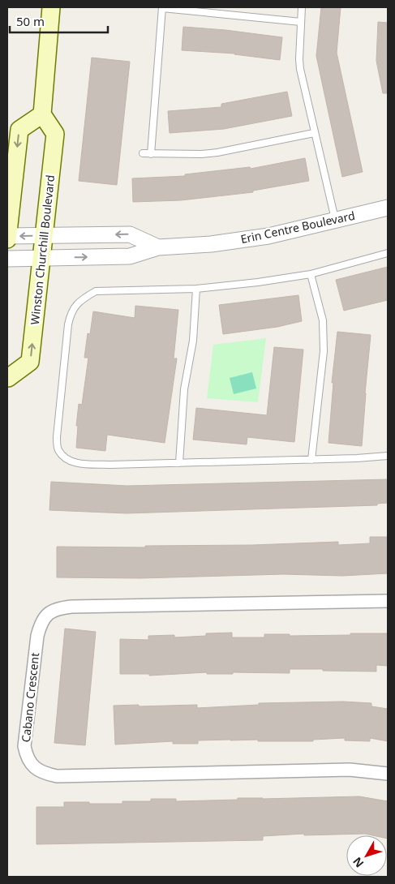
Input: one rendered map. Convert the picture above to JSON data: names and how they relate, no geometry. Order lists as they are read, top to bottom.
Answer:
{
  "streets": {
    "main road": ["Winston Churchill Boulevard"],
    "street": ["Erin Centre Boulevard", "Cabano Crescent"]
  },
  "crossings": [
    ["Erin Centre Boulevard", "Winston Churchill Boulevard"]
  ],
  "one_way": ["Winston Churchill Boulevard"],
  "scale_bar": "50 m",
  "north": "bottom left"
}
